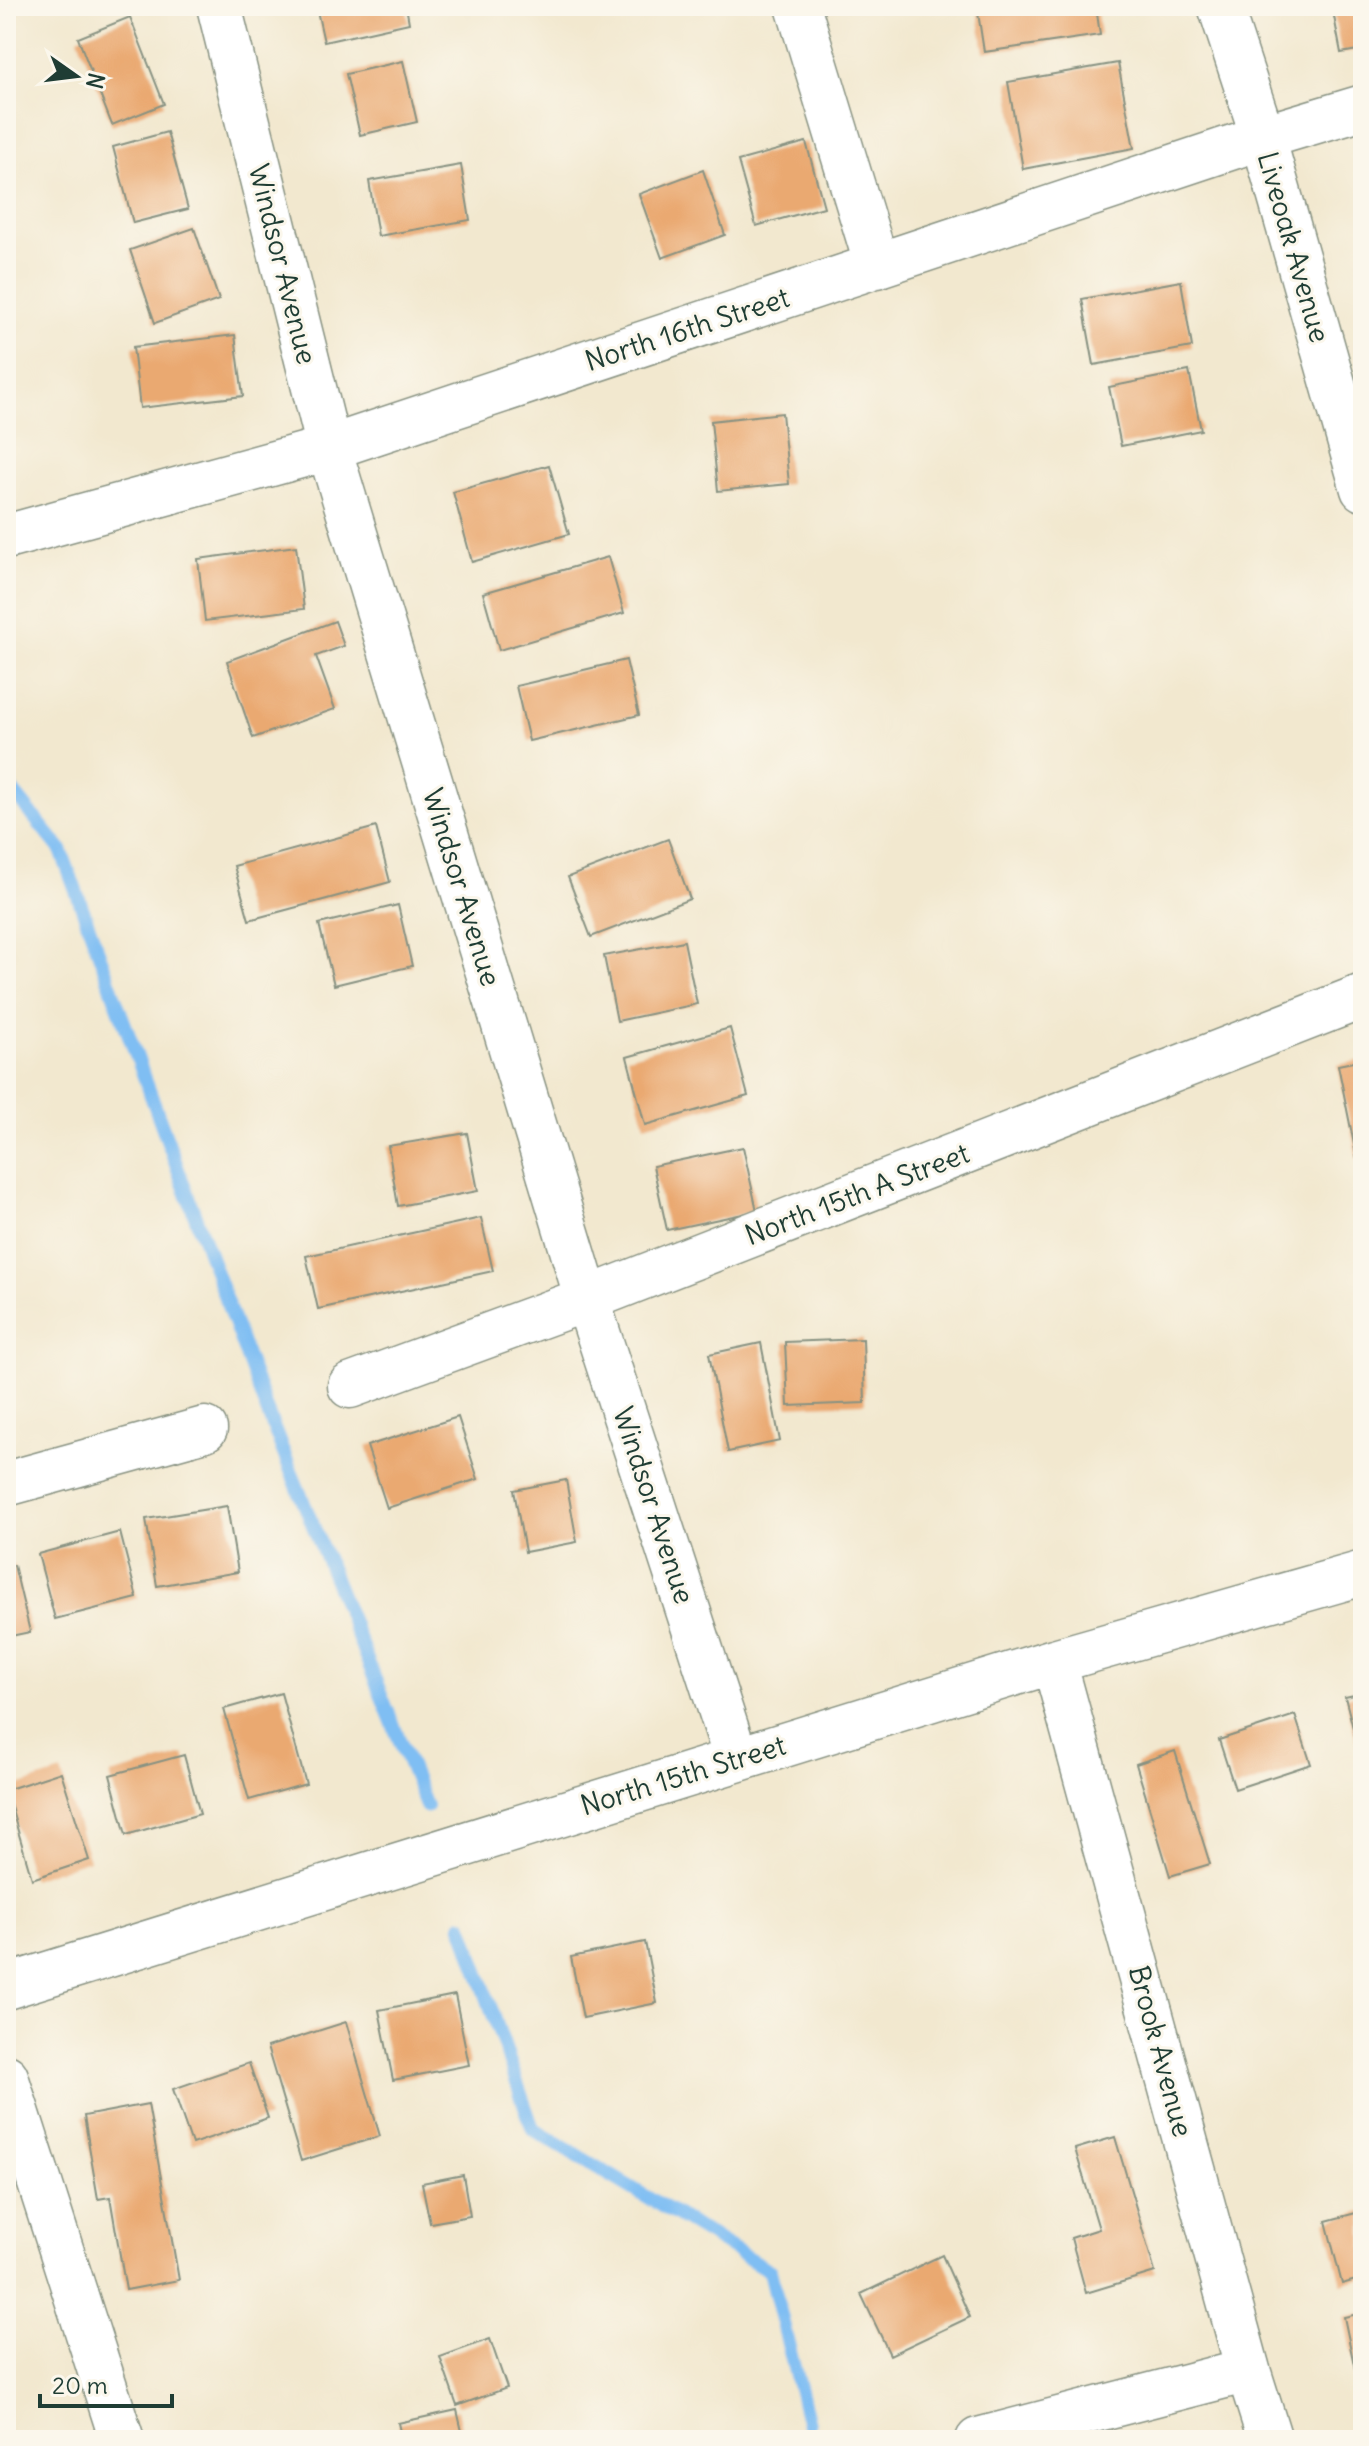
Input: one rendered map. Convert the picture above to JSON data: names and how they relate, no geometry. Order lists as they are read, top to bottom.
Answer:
{
  "streets": {
    "street": [
      "Liveoak Avenue",
      "Windsor Avenue",
      "North 16th Street",
      "North 15th A Street",
      "North 15th Street",
      "Brook Avenue"
    ]
  },
  "crossings": [
    ["Liveoak Avenue", "North 16th Street"],
    ["Windsor Avenue", "North 16th Street"],
    ["Windsor Avenue", "North 15th A Street"],
    ["Windsor Avenue", "North 15th Street"],
    ["North 15th Street", "Brook Avenue"]
  ],
  "scale_bar": "20 m",
  "north": "right"
}
